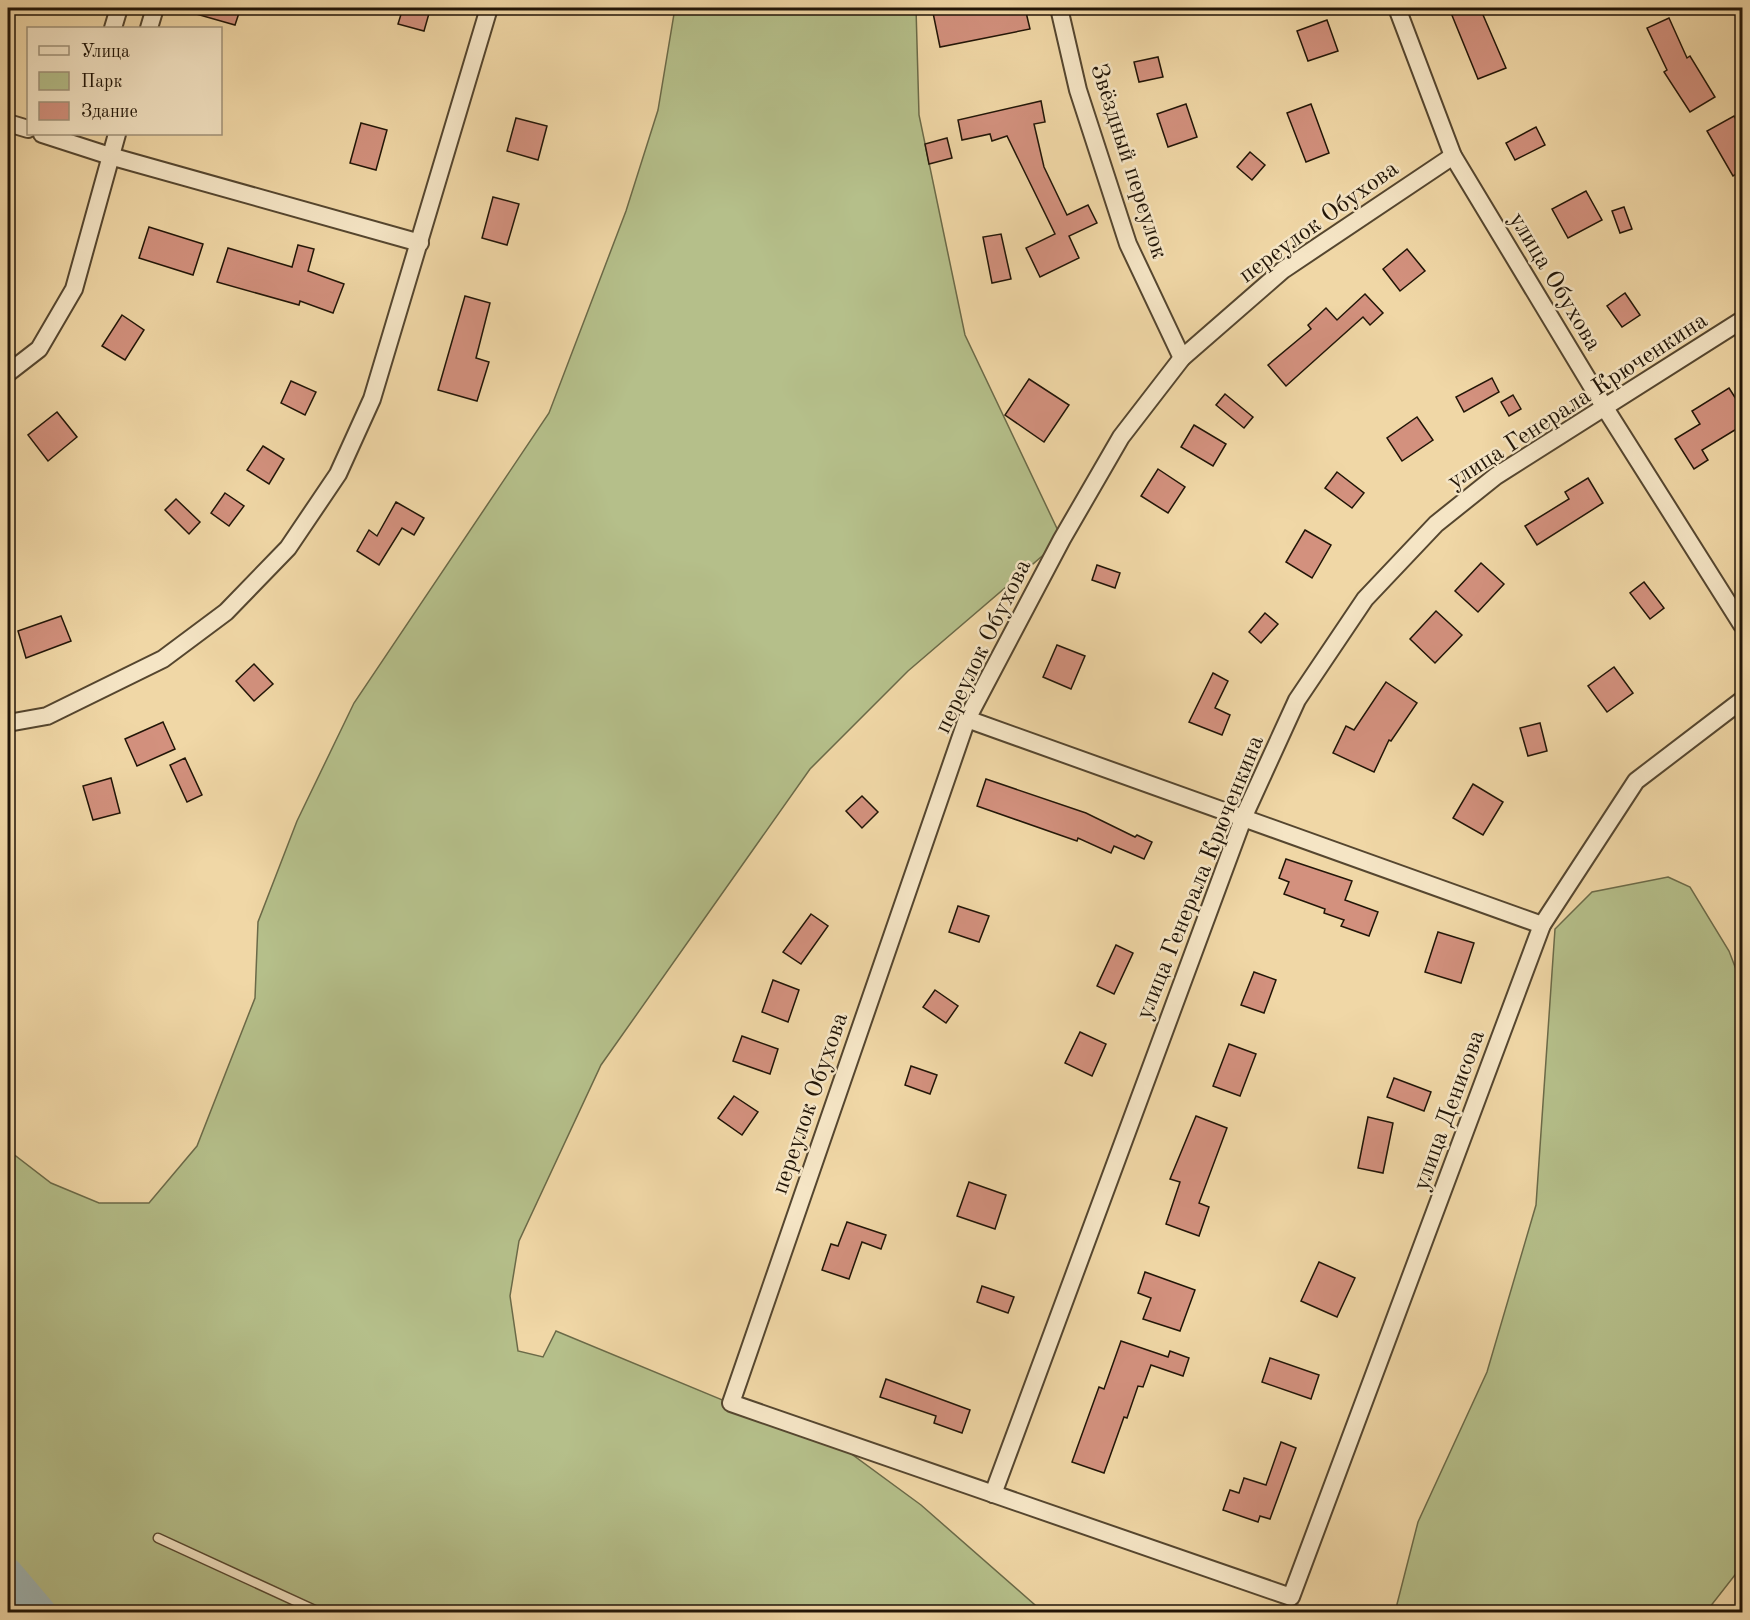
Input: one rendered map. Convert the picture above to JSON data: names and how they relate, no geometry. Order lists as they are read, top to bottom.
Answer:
{
  "streets": {
    "street": [
      "Звёздный переулок",
      "переулок Обухова",
      "улица Обухова",
      "улица Генерала Крюченкина",
      "улица Денисова"
    ]
  },
  "crossings": [
    ["Звёздный переулок", "переулок Обухова"],
    ["переулок Обухова", "улица Обухова"],
    ["переулок Обухова", "улица Генерала Крюченкина"],
    ["переулок Обухова", "улица Денисова"],
    ["улица Обухова", "улица Генерала Крюченкина"],
    ["улица Генерала Крюченкина", "улица Денисова"]
  ],
  "legend": ["Улица", "Парк", "Здание"]
}
